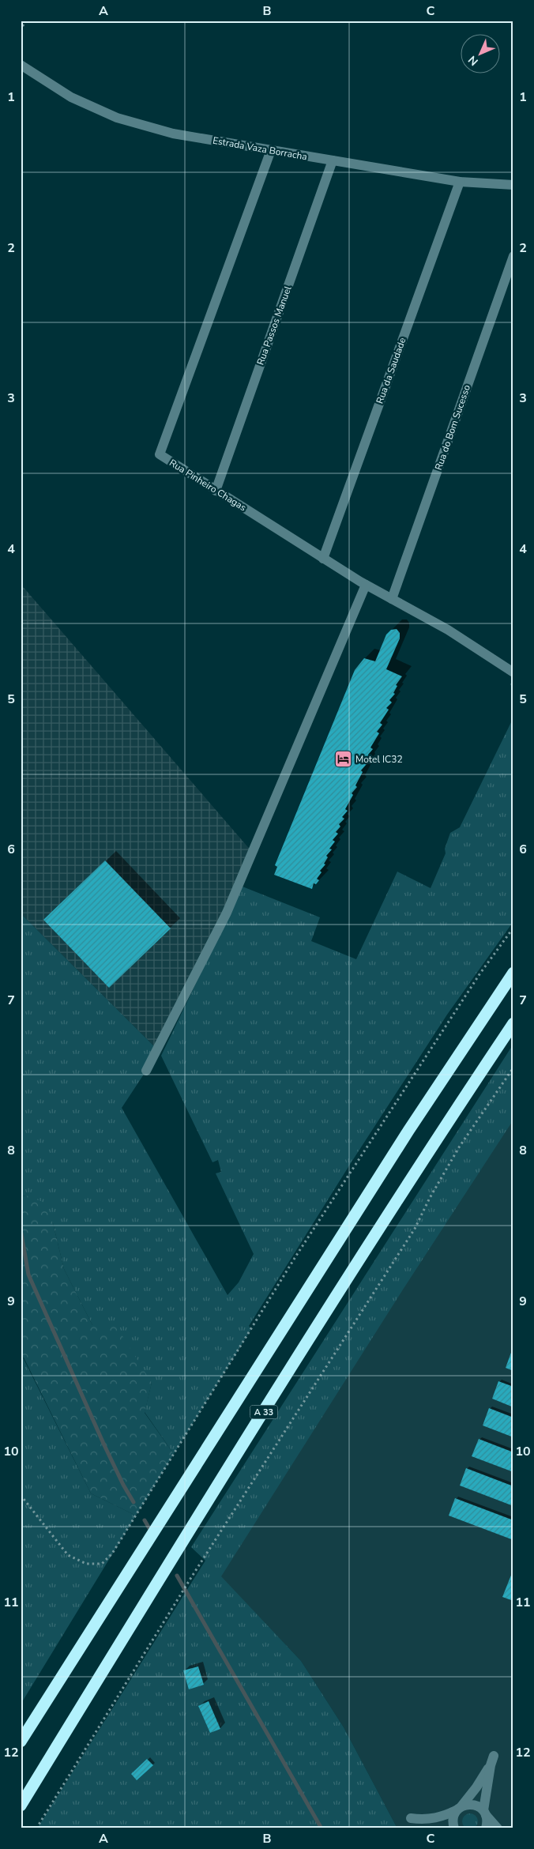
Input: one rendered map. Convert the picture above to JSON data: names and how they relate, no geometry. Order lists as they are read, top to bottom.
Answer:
{
  "streets": {
    "highway": ["A 33"],
    "street": [
      "Estrada Vaza Borracha",
      "Rua Passos Manuel",
      "Rua da Saudade",
      "Rua do Bom Sucesso",
      "Rua Pinheiro Chagas"
    ]
  },
  "crossings": [
    ["Estrada Vaza Borracha", "Rua Passos Manuel"],
    ["Estrada Vaza Borracha", "Rua da Saudade"],
    ["Estrada Vaza Borracha", "Rua Pinheiro Chagas"],
    ["Rua Passos Manuel", "Rua Pinheiro Chagas"],
    ["Rua da Saudade", "Rua Pinheiro Chagas"],
    ["Rua do Bom Sucesso", "Rua Pinheiro Chagas"]
  ],
  "places": {
    "hotel": ["Motel IC32"]
  },
  "north": "bottom left",
  "grid": {
    "columns": ["A", "B", "C"],
    "rows": [
      "1",
      "2",
      "3",
      "4",
      "5",
      "6",
      "7",
      "8",
      "9",
      "10",
      "11",
      "12"
    ]
  }
}
